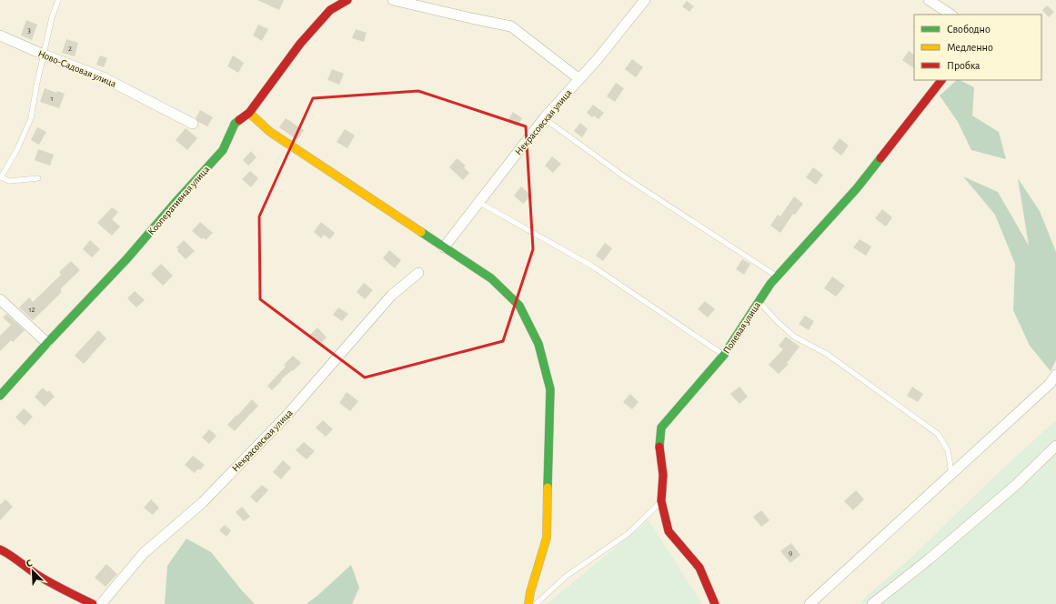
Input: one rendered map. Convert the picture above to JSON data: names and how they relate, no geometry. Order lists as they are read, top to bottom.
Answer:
{
  "streets": {
    "street": [
      "Ново-Садовая улица",
      "Некрасовская улица",
      "Кооперативная улица",
      "Полевая улица"
    ]
  },
  "house_numbers": [
    "3",
    "2",
    "1",
    "12",
    "9"
  ],
  "legend": ["Свободно", "Медленно", "Пробка"],
  "north": "top left"
}
